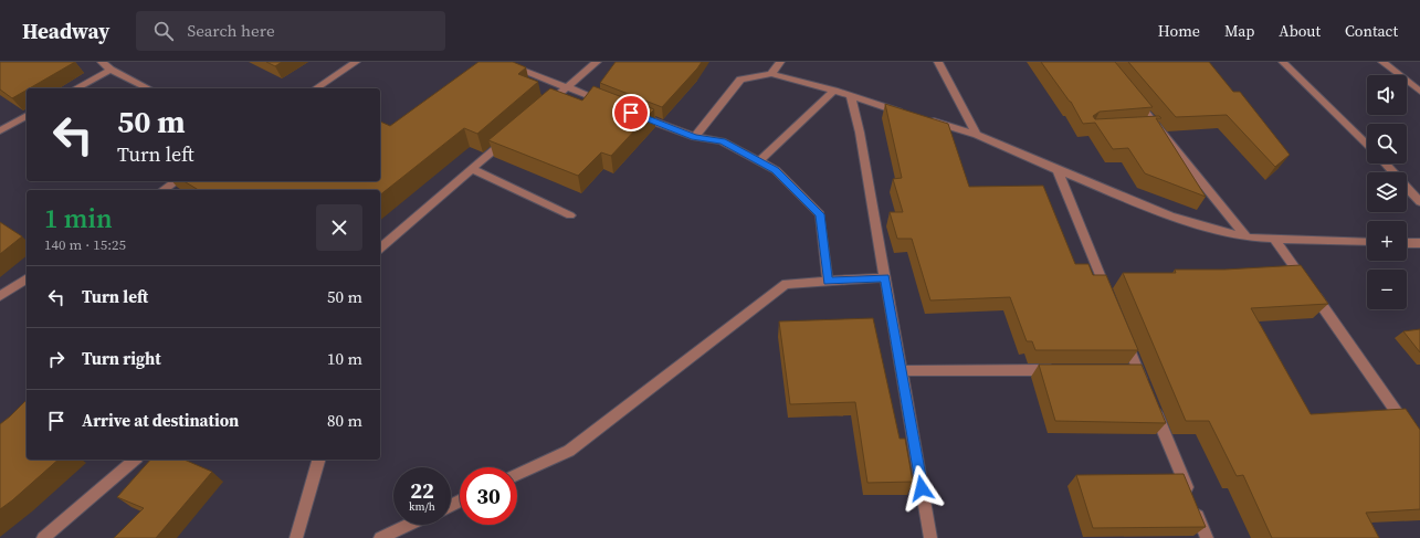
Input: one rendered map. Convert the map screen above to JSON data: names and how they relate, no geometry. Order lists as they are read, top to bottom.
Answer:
{
  "page": {
    "header": "Headway",
    "search": "Search here",
    "nav": [
      "Home",
      "Map",
      "About",
      "Contact"
    ],
    "map_buttons": ["+", "−"],
    "turn": ["50 m", "Turn left"],
    "heading": ["1 min", "140 m · 15:25"],
    "list": [
      {
        "name": "Turn left",
        "value": "50 m"
      },
      {
        "name": "Turn right",
        "value": "10 m"
      },
      {
        "name": "Arrive at destination",
        "value": "80 m"
      }
    ],
    "speed": "22 km/h",
    "limit": "30"
  }
}
